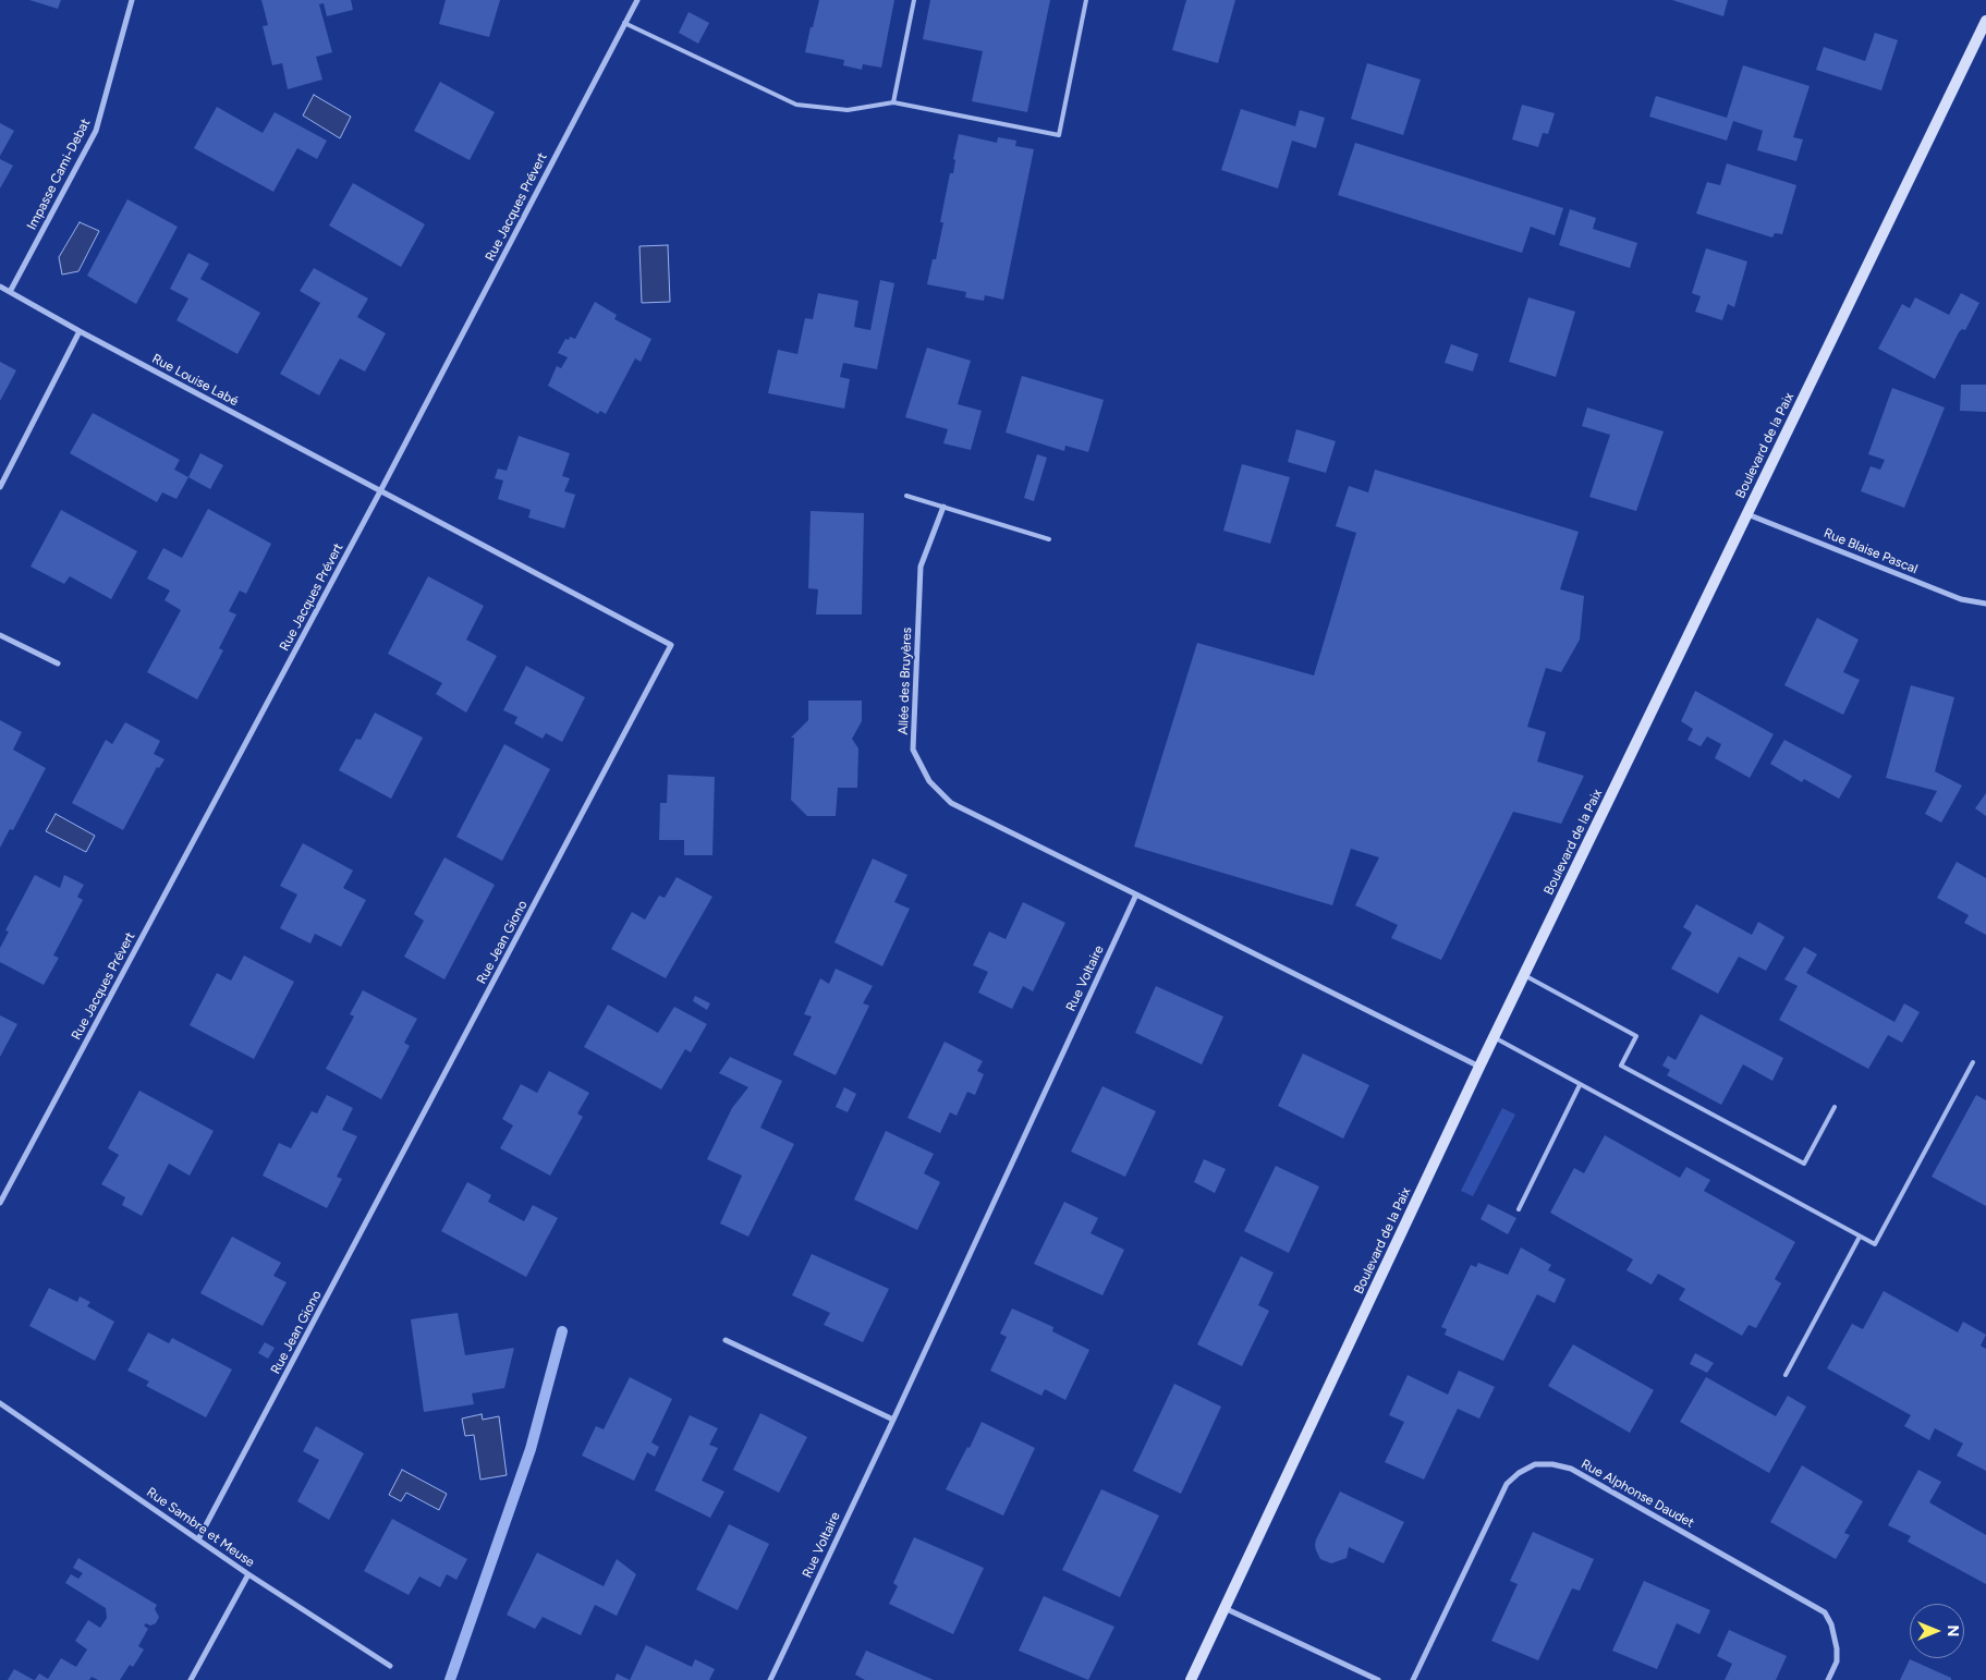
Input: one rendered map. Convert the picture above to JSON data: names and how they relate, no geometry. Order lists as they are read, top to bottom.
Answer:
{
  "streets": {
    "main road": ["Boulevard de la Paix"],
    "street": [
      "Impasse Cami-Debat",
      "Rue Jacques Prévert",
      "Rue Louise Labé",
      "Rue Blaise Pascal",
      "Allée des Bruyères",
      "Rue Jean Giono",
      "Rue Voltaire",
      "Rue Alphonse Daudet",
      "Rue Sambre et Meuse"
    ]
  },
  "crossings": [
    ["Impasse Cami-Debat", "Rue Louise Labé"],
    ["Rue Jacques Prévert", "Rue Louise Labé"],
    ["Rue Jacques Prévert", "Rue Jean Giono"],
    ["Rue Louise Labé", "Rue Jean Giono"],
    ["Boulevard de la Paix", "Rue Blaise Pascal"],
    ["Allée des Bruyères", "Rue Voltaire"],
    ["Rue Jean Giono", "Rue Sambre et Meuse"]
  ],
  "north": "right"
}
